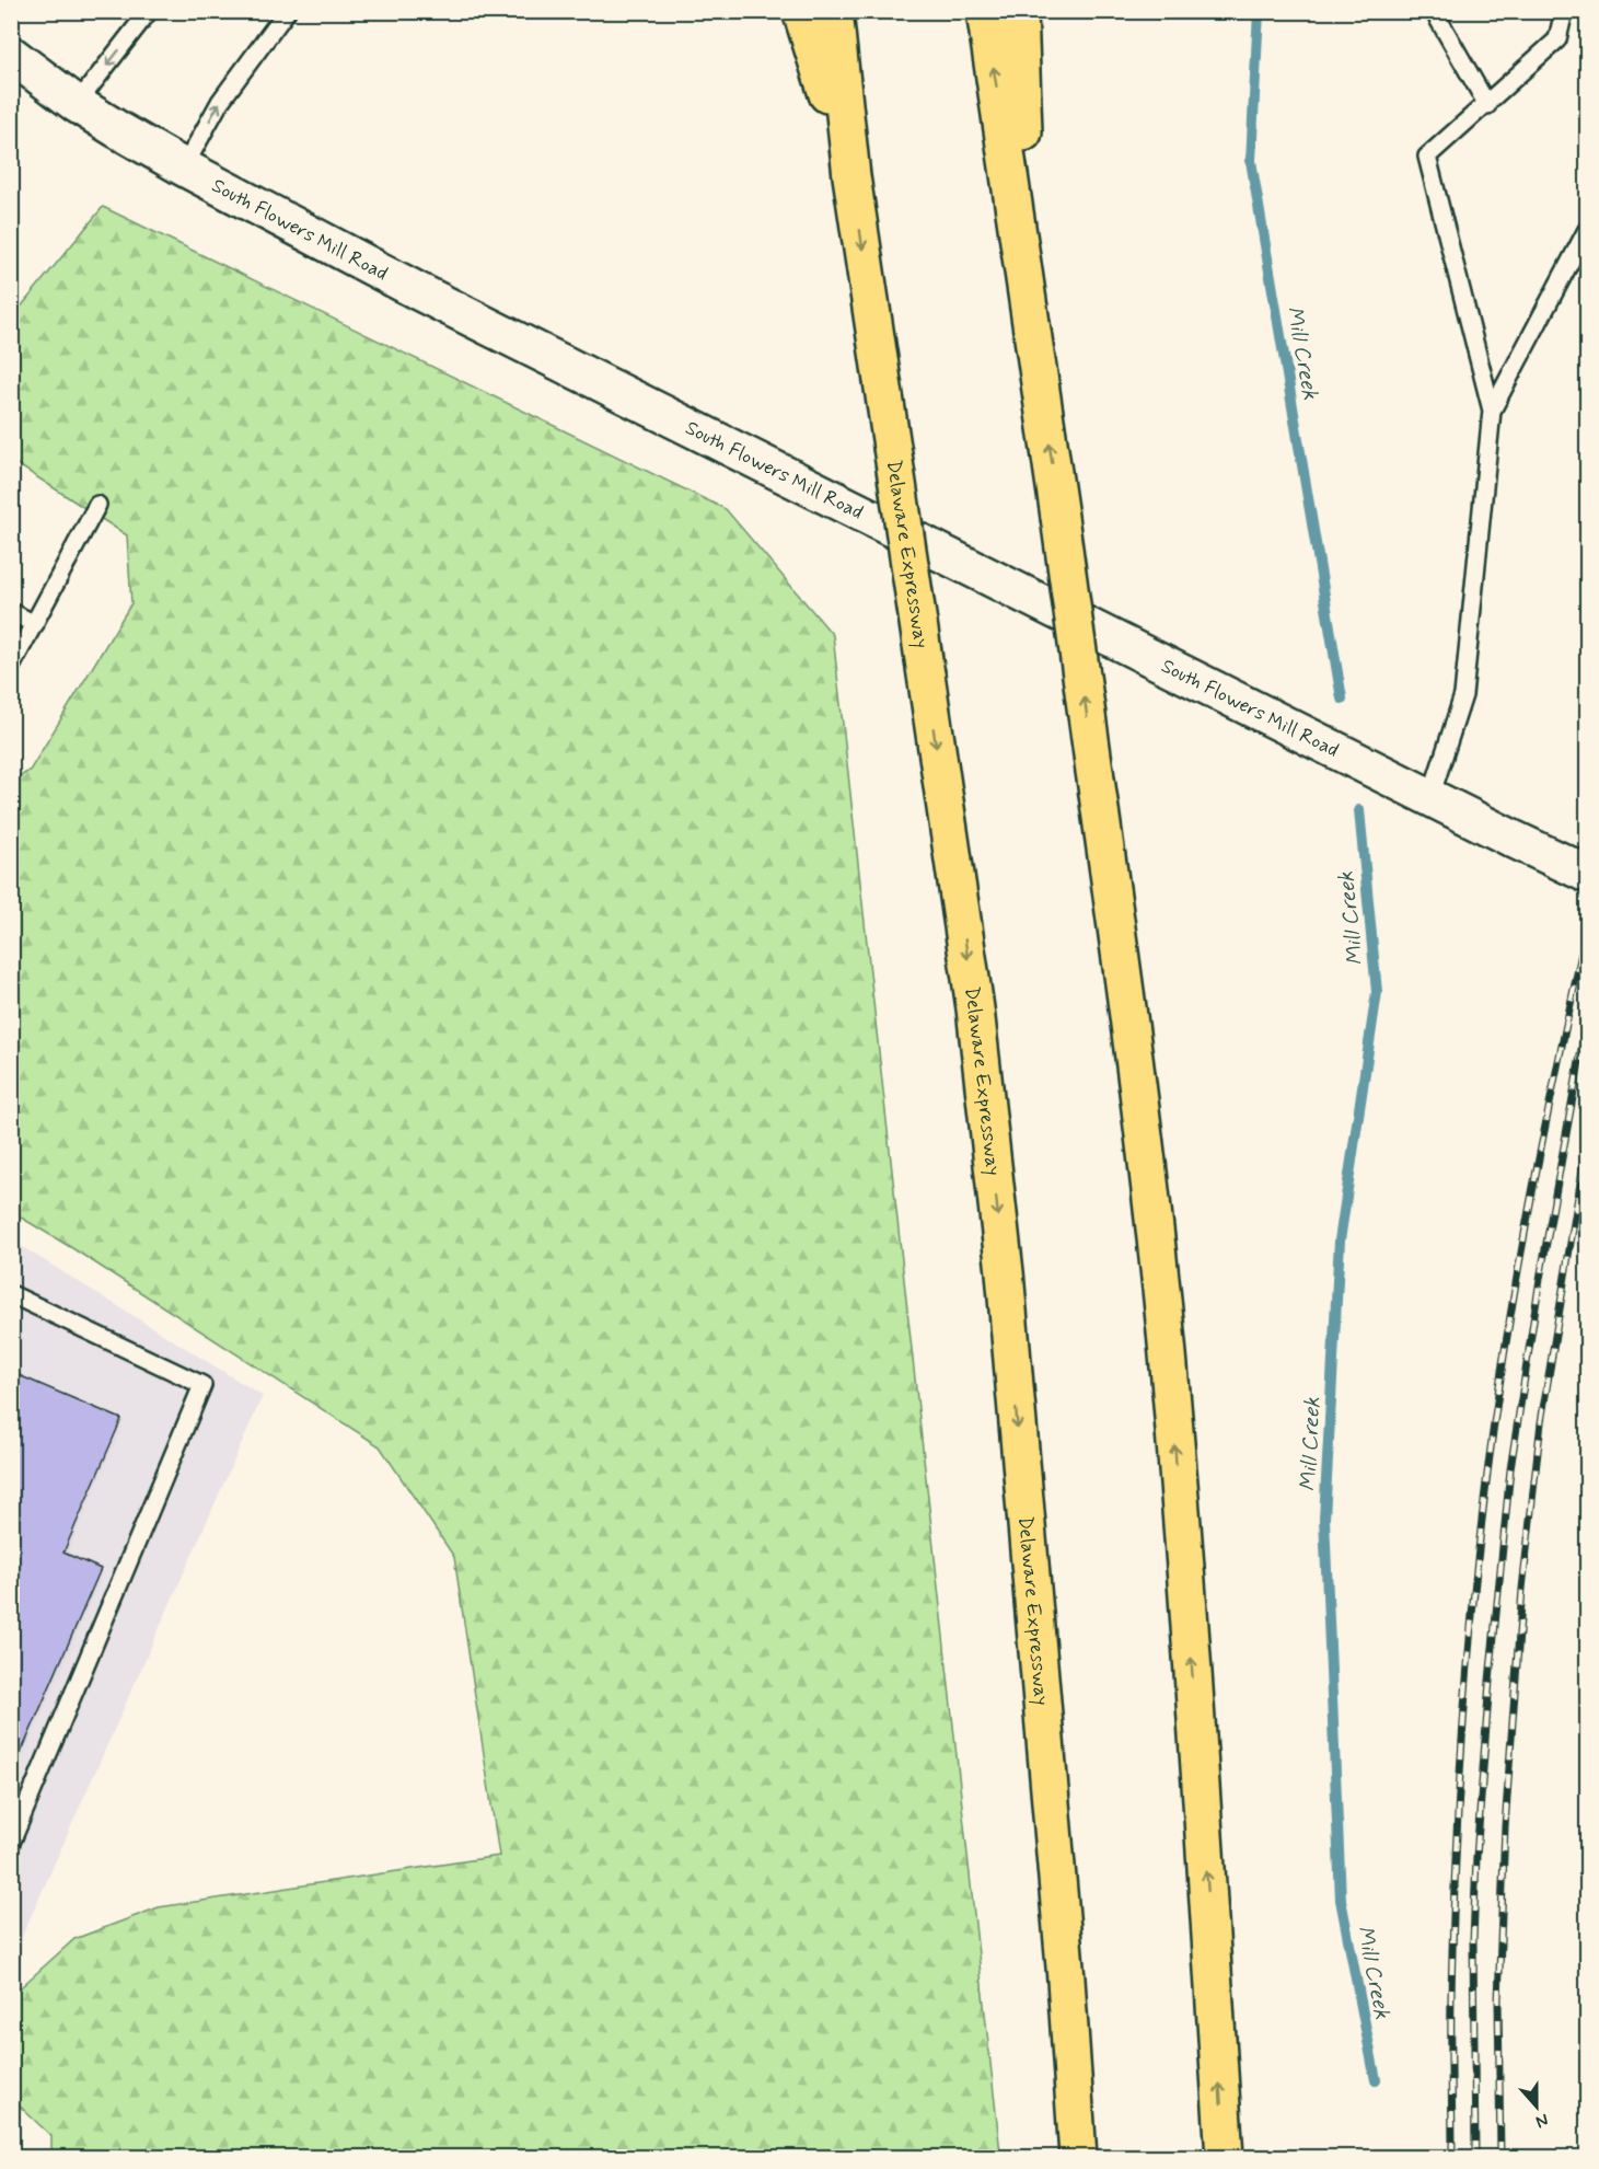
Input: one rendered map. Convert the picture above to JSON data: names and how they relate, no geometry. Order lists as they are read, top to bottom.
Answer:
{
  "streets": {
    "highway": ["Delaware Expressway"],
    "main road": ["South Flowers Mill Road"]
  },
  "water": ["Mill Creek"],
  "north": "bottom"
}
